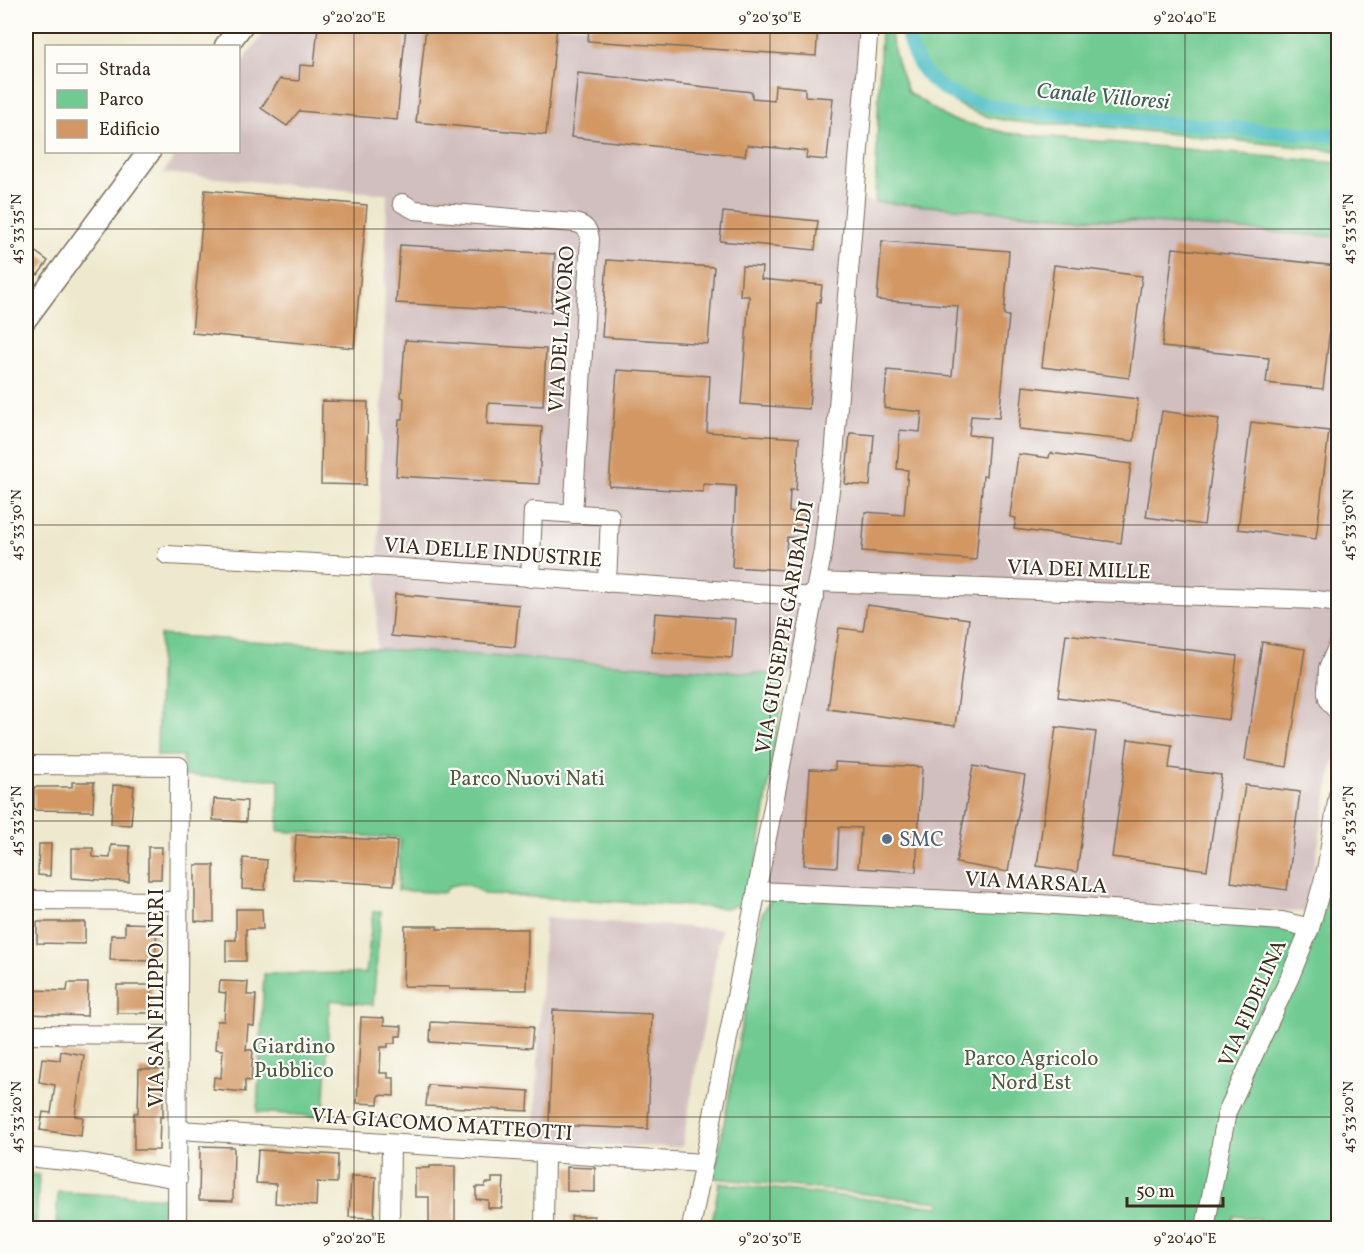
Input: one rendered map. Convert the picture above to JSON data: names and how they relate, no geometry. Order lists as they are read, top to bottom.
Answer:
{
  "streets": {
    "street": [
      "VIA DEL LAVORO",
      "VIA DELLE INDUSTRIE",
      "VIA DEI MILLE",
      "VIA GIUSEPPE GARIBALDI",
      "VIA MARSALA",
      "VIA SAN FILIPPO NERI",
      "VIA FIDELINA",
      "VIA GIACOMO MATTEOTTI"
    ]
  },
  "crossings": [
    ["VIA DELLE INDUSTRIE", "VIA DEI MILLE"],
    ["VIA DELLE INDUSTRIE", "VIA GIUSEPPE GARIBALDI"],
    ["VIA DEI MILLE", "VIA GIUSEPPE GARIBALDI"],
    ["VIA GIUSEPPE GARIBALDI", "VIA MARSALA"],
    ["VIA GIUSEPPE GARIBALDI", "VIA GIACOMO MATTEOTTI"],
    ["VIA MARSALA", "VIA FIDELINA"],
    ["VIA SAN FILIPPO NERI", "VIA GIACOMO MATTEOTTI"]
  ],
  "water": ["Canale Villoresi"],
  "parks": ["Parco Nuovi Nati", "Giardino Pubblico", "Parco Agricolo Nord Est"],
  "places": ["SMC"],
  "legend": ["Strada", "Parco", "Edificio"],
  "scale_bar": "50 m",
  "coordinates": [
    "9°20'20\"E",
    "9°20'30\"E",
    "9°20'40\"E",
    "45°33'35\"N",
    "45°33'30\"N",
    "45°33'25\"N",
    "45°33'20\"N"
  ]
}
